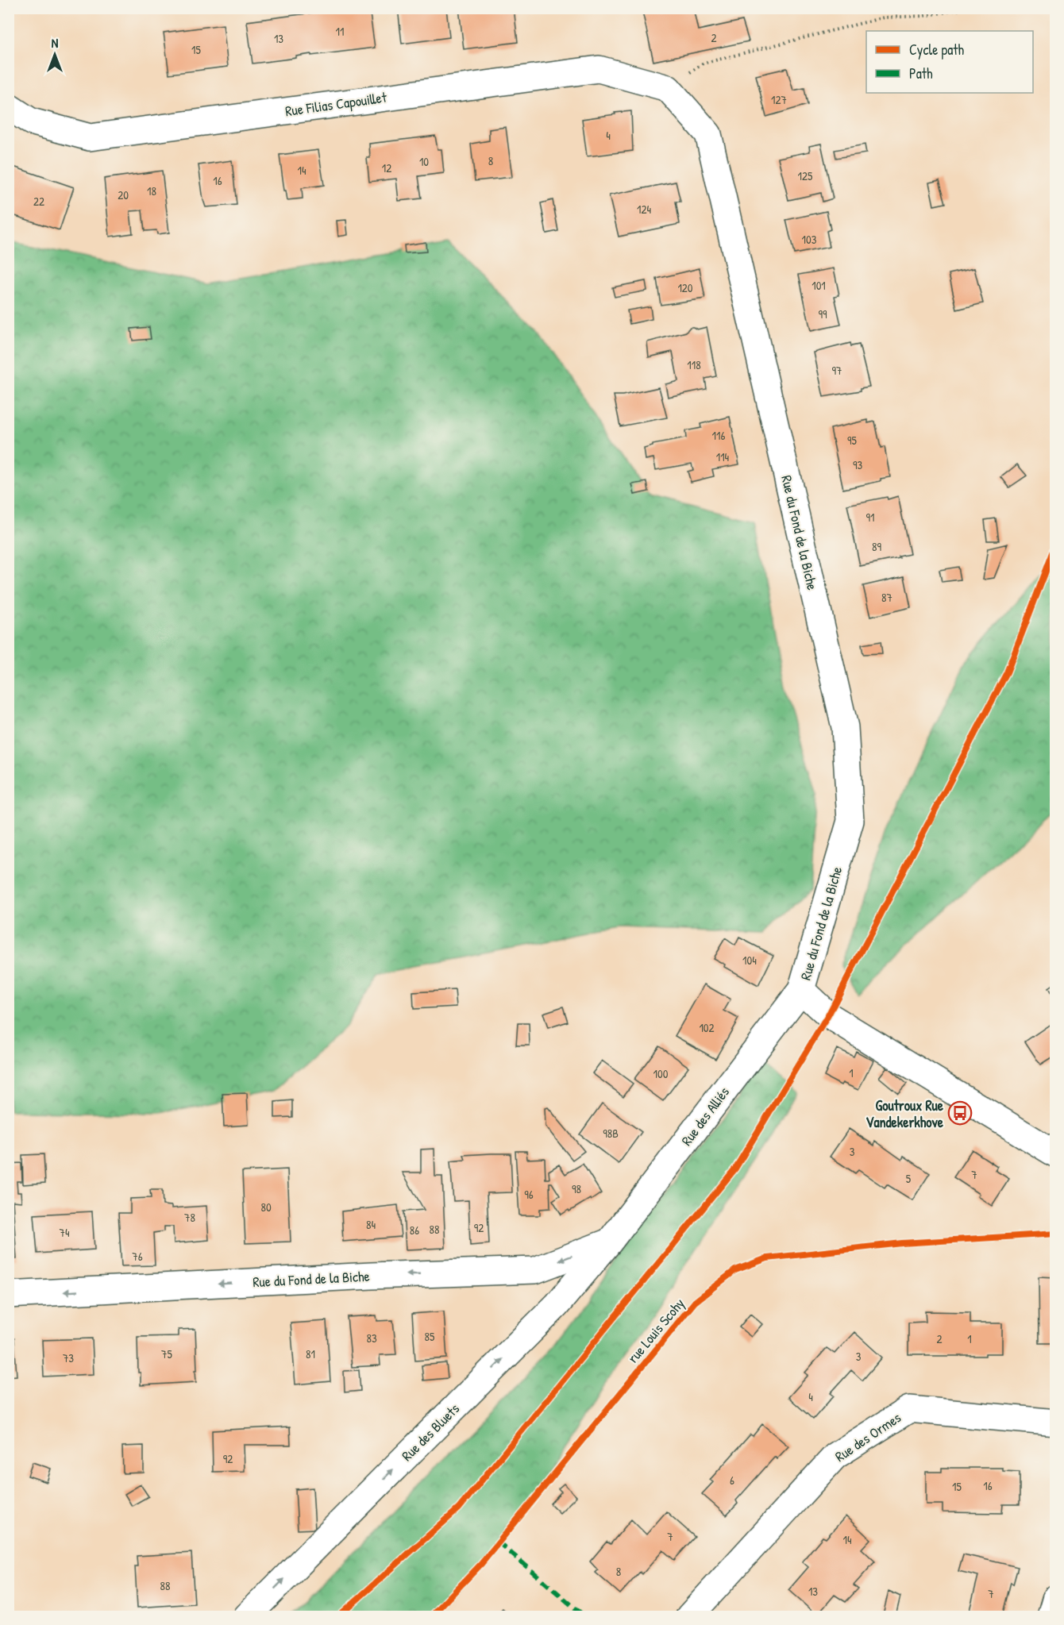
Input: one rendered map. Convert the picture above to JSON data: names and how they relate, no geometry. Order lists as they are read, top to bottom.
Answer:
{
  "streets": {
    "street": [
      "Rue Filias Capouillet",
      "Rue du Fond de la Biche",
      "Rue des Alliés",
      "Rue des Bluets",
      "Rue des Ormes"
    ],
    "cycle path": ["rue Louis Scohy"]
  },
  "crossings": [
    ["Rue Filias Capouillet", "Rue du Fond de la Biche"],
    ["Rue du Fond de la Biche", "Rue des Alliés"],
    ["Rue du Fond de la Biche", "Rue des Bluets"],
    ["Rue des Alliés", "Rue des Bluets"]
  ],
  "one_way": ["Rue du Fond de la Biche", "Rue des Bluets"],
  "places": {
    "bus stop": ["Goutroux Rue Vandekerkhove"]
  },
  "house_numbers": [
    "11",
    "2",
    "13",
    "15",
    "127",
    "4",
    "8",
    "10",
    "12",
    "14",
    "125",
    "16",
    "18",
    "20",
    "22",
    "124",
    "103",
    "101",
    "120",
    "99",
    "118",
    "97",
    "116",
    "95",
    "114",
    "93",
    "91",
    "89",
    "87",
    "104",
    "102",
    "1",
    "100",
    "98B",
    "3",
    "7",
    "5",
    "98",
    "96",
    "80",
    "78",
    "84",
    "92",
    "88",
    "86",
    "74",
    "76",
    "85",
    "83",
    "2",
    "1",
    "75",
    "81",
    "3",
    "73",
    "4",
    "92",
    "6",
    "16",
    "15",
    "7",
    "14",
    "8",
    "88",
    "13",
    "7"
  ],
  "legend": ["Cycle path", "Path"],
  "north": "top"
}
